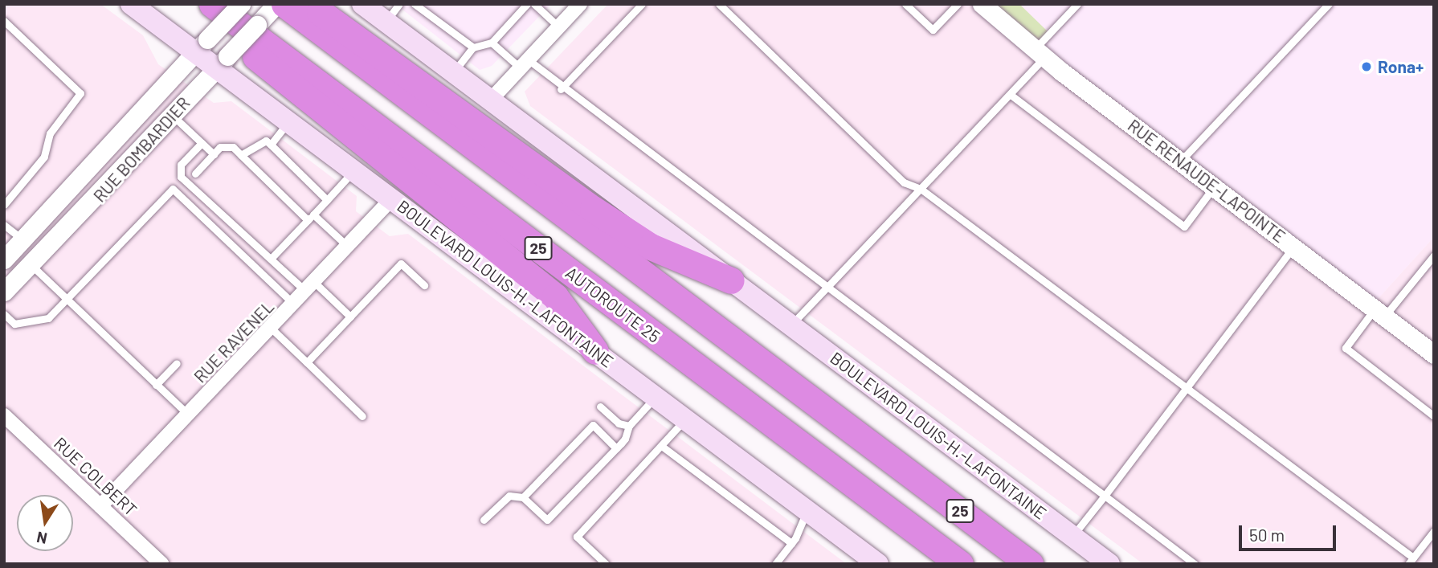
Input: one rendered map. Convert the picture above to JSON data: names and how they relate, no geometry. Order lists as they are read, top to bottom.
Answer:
{
  "streets": {
    "highway": ["25", "AUTOROUTE 25"],
    "main road": ["BOULEVARD LOUIS-H.-LAFONTAINE"],
    "street": [
      "RUE BOMBARDIER",
      "RUE RENAUDE-LAPOINTE",
      "RUE RAVENEL",
      "RUE COLBERT"
    ]
  },
  "crossings": [
    ["RUE BOMBARDIER", "BOULEVARD LOUIS-H.-LAFONTAINE"],
    ["BOULEVARD LOUIS-H.-LAFONTAINE", "RUE RAVENEL"],
    ["RUE RAVENEL", "RUE COLBERT"]
  ],
  "places": ["Rona+"],
  "scale_bar": "50 m",
  "north": "bottom"
}
